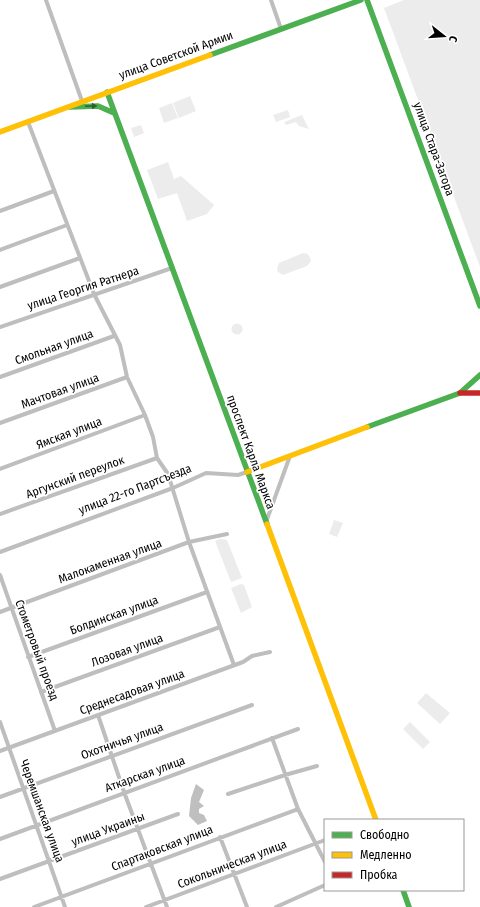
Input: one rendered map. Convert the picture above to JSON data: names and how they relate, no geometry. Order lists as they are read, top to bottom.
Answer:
{
  "streets": {
    "street": [
      "улица Советской Армии",
      "улица Стара-Загора",
      "улица Георгия Ратнера",
      "Смольная улица",
      "Мачтовая улица",
      "Ямская улица",
      "проспект Карла Маркса",
      "Аргунский переулок",
      "улица 22-го Партсъезда",
      "Малокаменная улица",
      "Болдинская улица",
      "Стометровый проезд",
      "Лозовая улица",
      "Среднесадовая улица",
      "Охотничья улица",
      "Аткарская улица",
      "Черемшанская улица",
      "улица Украины",
      "Спартаковская улица",
      "Сокольническая улица"
    ]
  },
  "crossings": [
    ["улица Советской Армии", "проспект Карла Маркса"],
    ["улица Георгия Ратнера", "проспект Карла Маркса"],
    ["проспект Карла Маркса", "улица 22-го Партсъезда"],
    ["Малокаменная улица", "Стометровый проезд"],
    ["Болдинская улица", "Стометровый проезд"],
    ["Стометровый проезд", "Лозовая улица"],
    ["Стометровый проезд", "Среднесадовая улица"],
    ["Среднесадовая улица", "Черемшанская улица"],
    ["Охотничья улица", "Черемшанская улица"],
    ["Аткарская улица", "Черемшанская улица"],
    ["Черемшанская улица", "улица Украины"],
    ["Черемшанская улица", "Спартаковская улица"]
  ],
  "legend": ["Свободно", "Медленно", "Пробка"],
  "north": "right"
}
